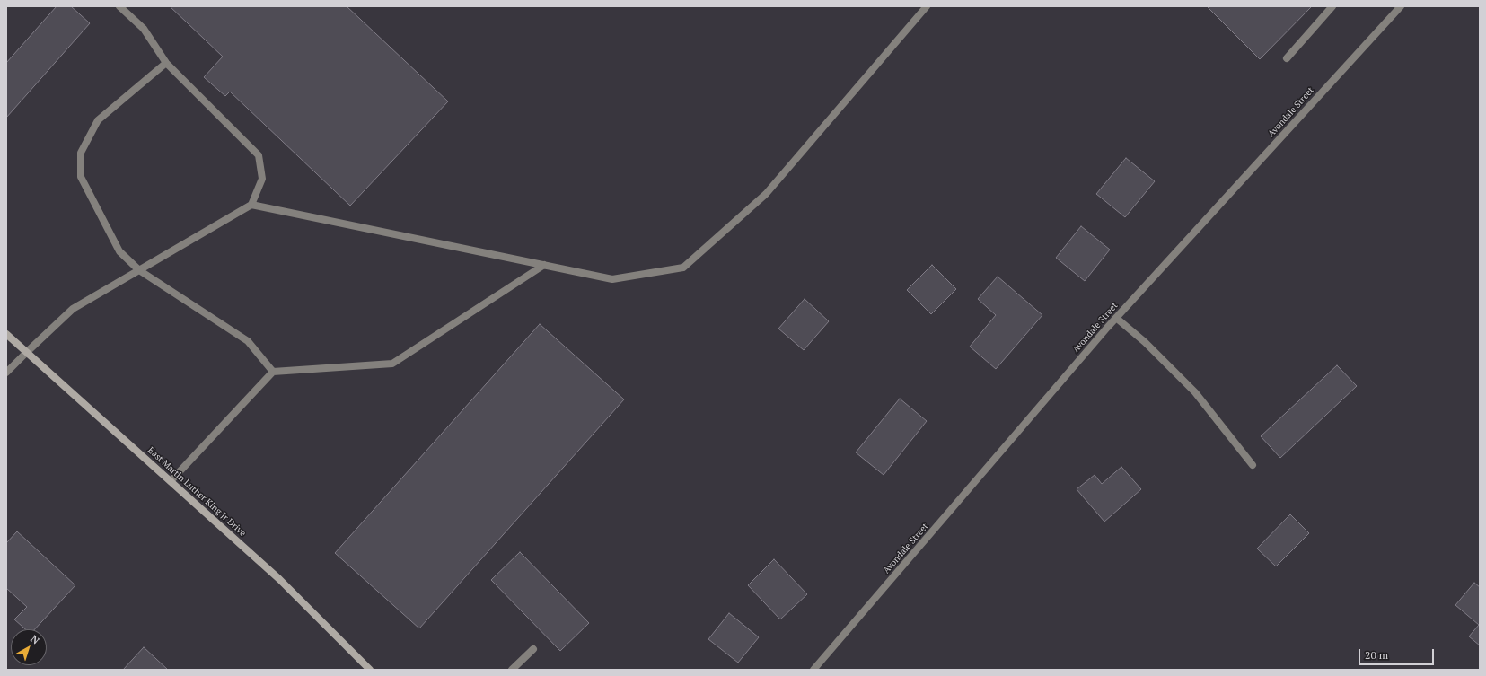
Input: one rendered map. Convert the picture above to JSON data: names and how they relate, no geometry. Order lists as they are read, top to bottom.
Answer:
{
  "streets": {
    "main road": ["East Martin Luther King Jr Drive"],
    "street": ["Avondale Street"]
  },
  "scale_bar": "20 m",
  "north": "top right"
}
